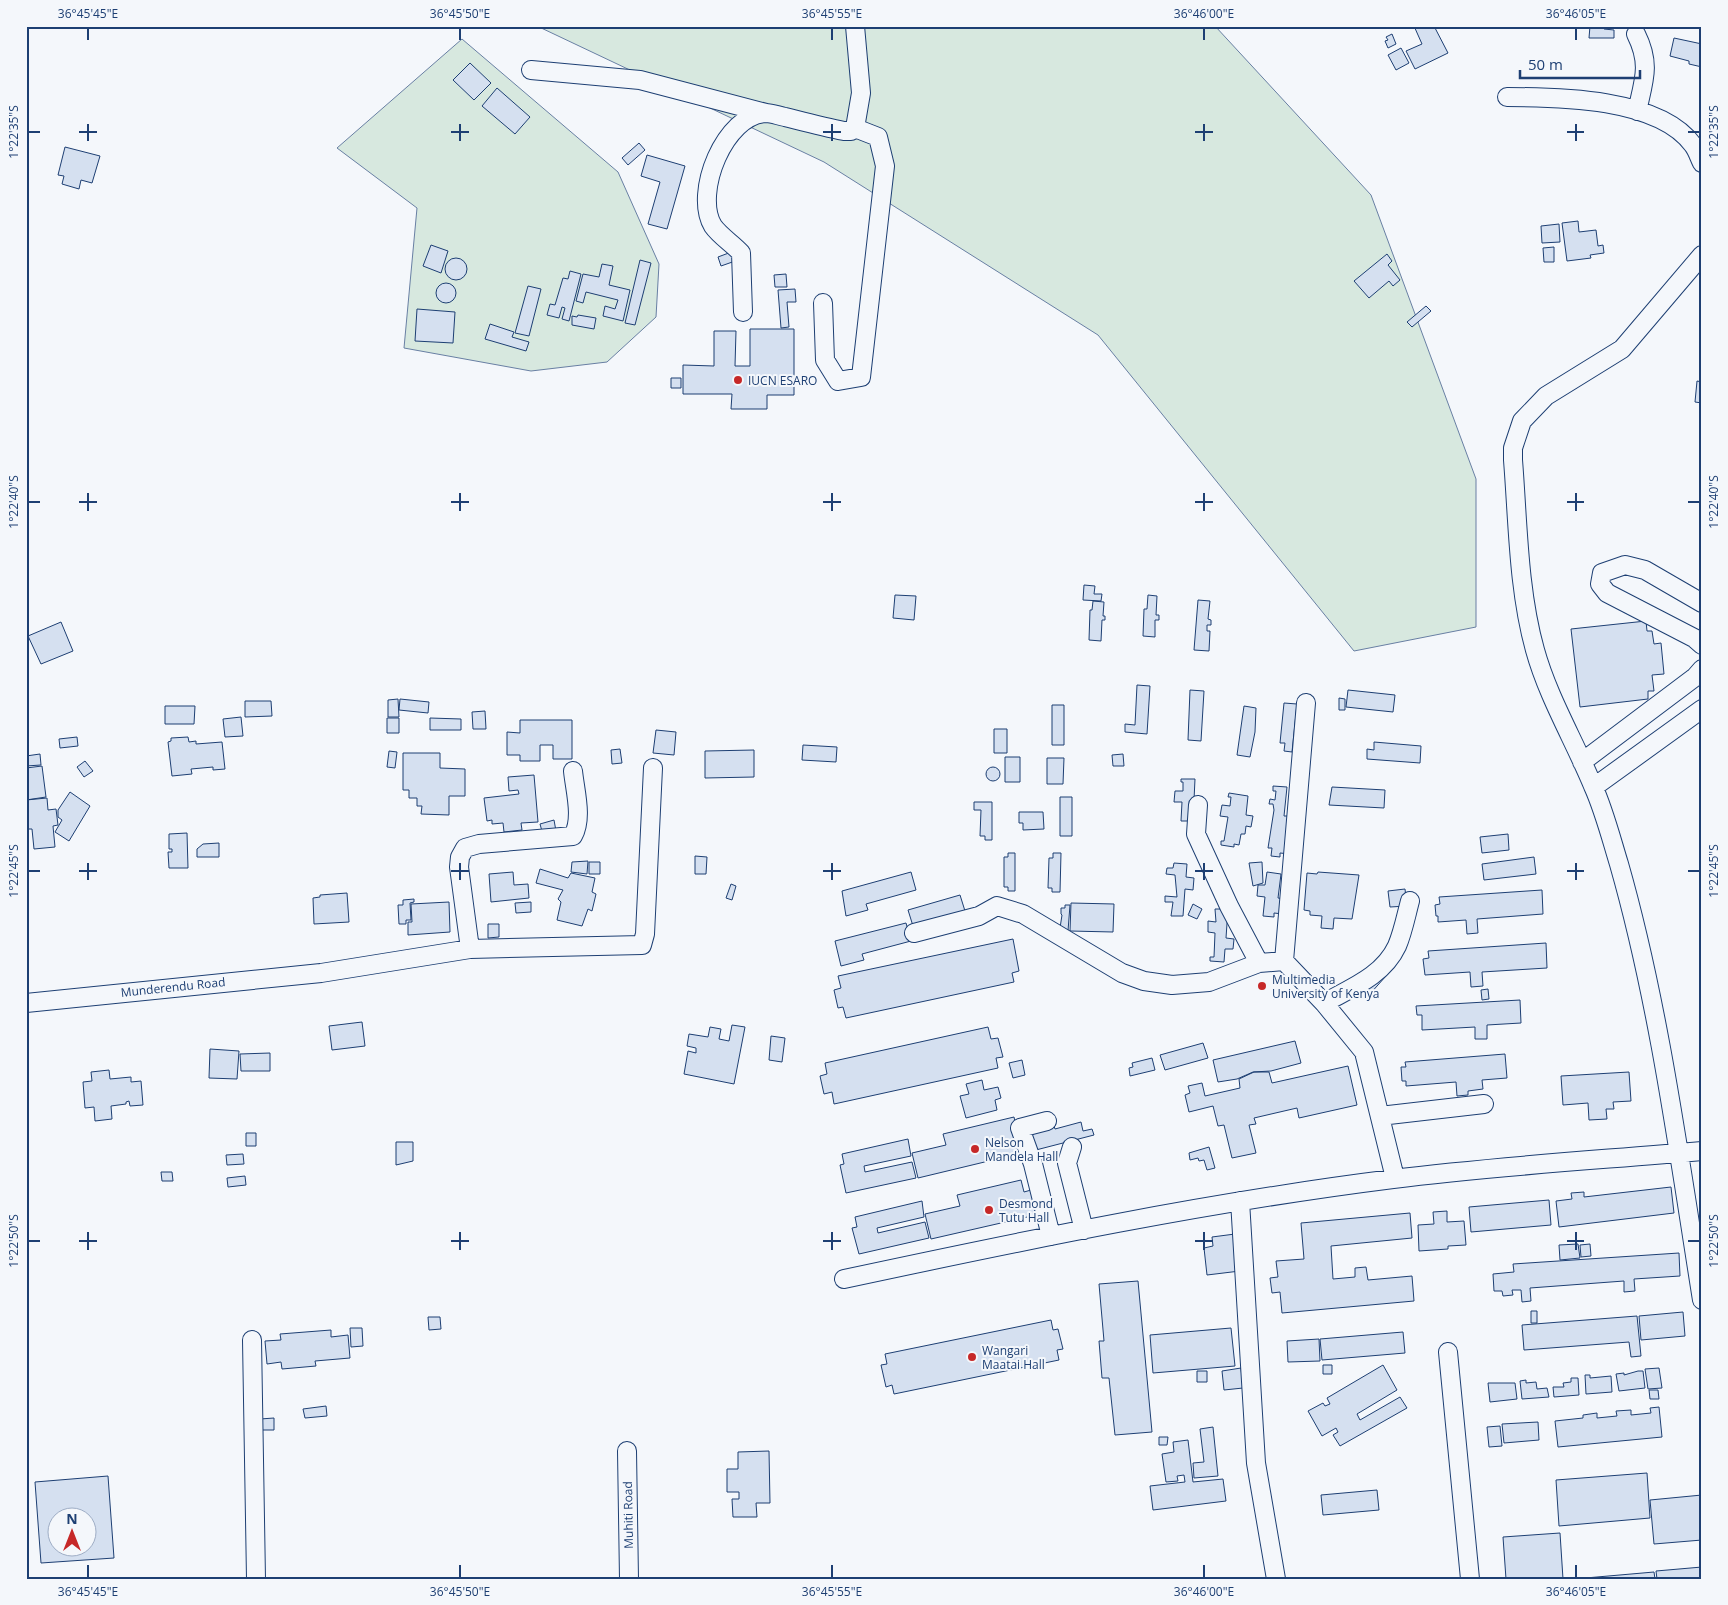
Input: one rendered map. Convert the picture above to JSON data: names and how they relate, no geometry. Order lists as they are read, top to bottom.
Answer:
{
  "streets": {
    "street": ["Munderendu Road", "Muhiti Road"]
  },
  "places": [
    "IUCN ESARO",
    "Multimedia University of Kenya",
    "Nelson Mandela Hall",
    "Desmond Tutu Hall",
    "Wangari Maatai Hall"
  ],
  "scale_bar": "50 m",
  "north": "top",
  "coordinates": [
    "36°45'45\"E",
    "36°45'50\"E",
    "36°45'55\"E",
    "36°46'00\"E",
    "36°46'05\"E",
    "1°22'35\"S",
    "1°22'40\"S",
    "1°22'45\"S",
    "1°22'50\"S"
  ]
}
